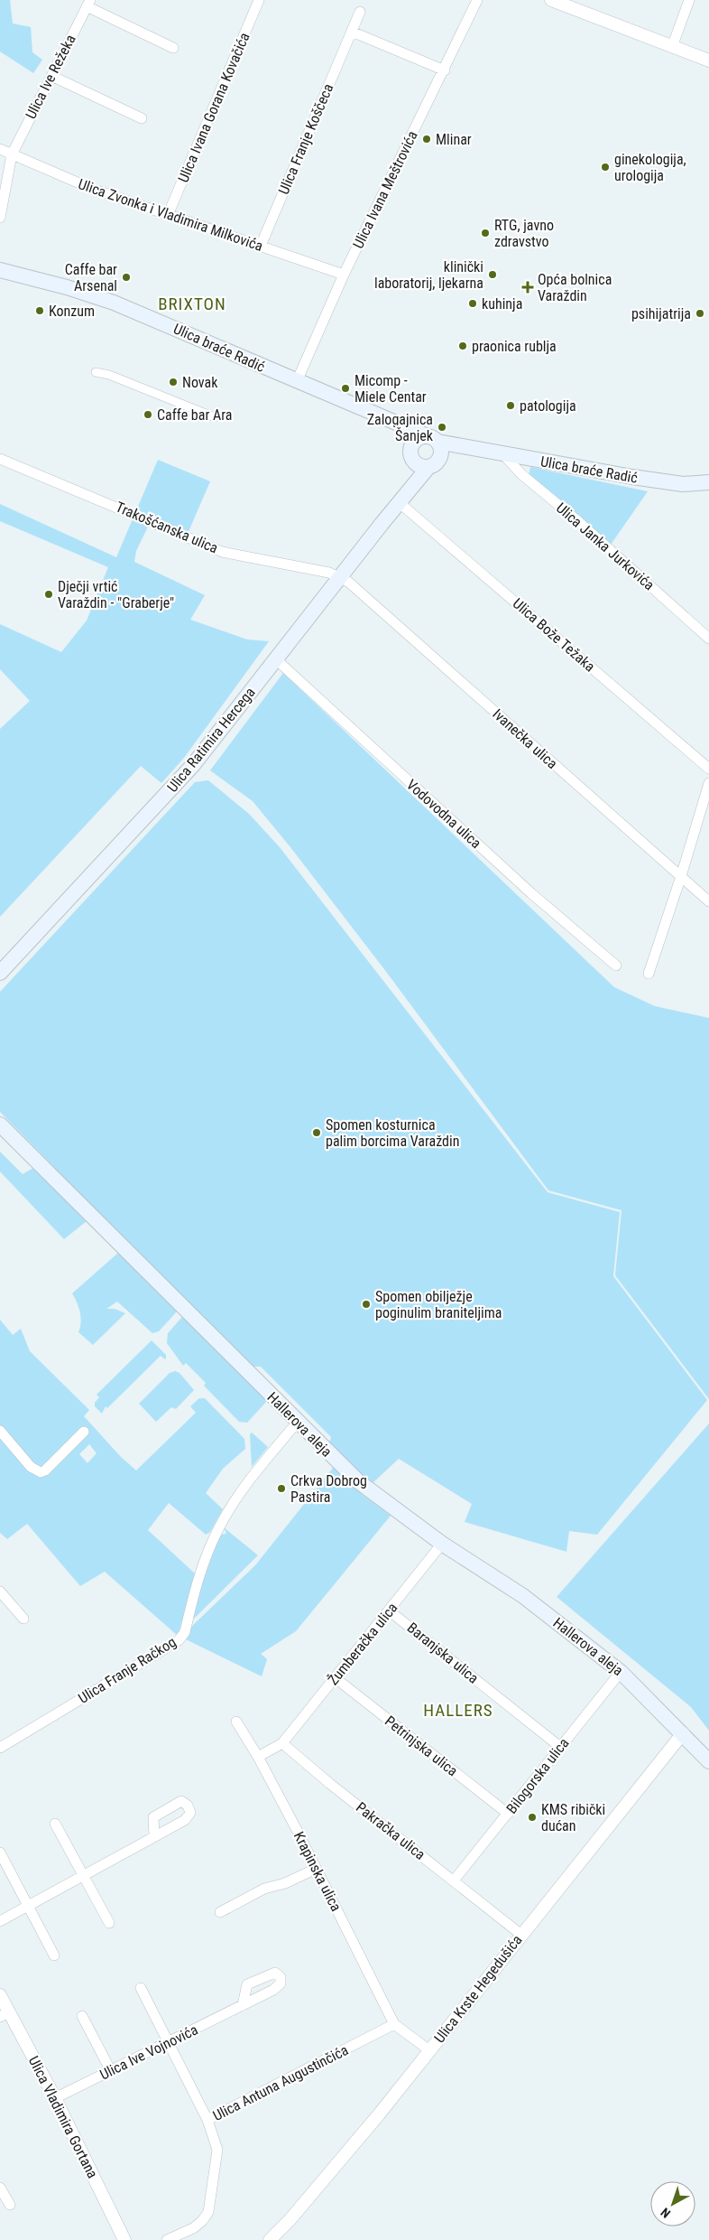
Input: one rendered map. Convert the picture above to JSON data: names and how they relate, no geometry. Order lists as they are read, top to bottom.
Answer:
{
  "streets": {
    "main road": ["Ulica braće Radić", "Ulica Ratimira Hercega", "Hallerova aleja"],
    "street": [
      "Ulica Ive Režeka",
      "Ulica Ivana Gorana Kovačića",
      "Ulica Franje Koščeca",
      "Ulica Ivana Meštrovića",
      "Ulica Zvonka i Vladimira Milkovića",
      "Trakošćanska ulica",
      "Ulica Janka Jurkovića",
      "Ulica Bože Težaka",
      "Ivanečka ulica",
      "Vodovodna ulica",
      "Žumberačka ulica",
      "Baranjska ulica",
      "Ulica Franje Račkog",
      "Petrinjska ulica",
      "Bilogorska ulica",
      "Pakračka ulica",
      "Krapinska ulica",
      "Ulica Krste Hegedušića",
      "Ulica Ive Vojnovića",
      "Ulica Antuna Augustinčića",
      "Ulica Vladimira Gortana"
    ]
  },
  "crossings": [
    ["Ulica Ive Režeka", "Ulica Zvonka i Vladimira Milkovića"],
    ["Ulica Ivana Gorana Kovačića", "Ulica Zvonka i Vladimira Milkovića"],
    ["Ulica Franje Koščeca", "Ulica Zvonka i Vladimira Milkovića"],
    ["Ulica Ivana Meštrovića", "Ulica Zvonka i Vladimira Milkovića"],
    ["Ulica Ivana Meštrovića", "Ulica braće Radić"],
    ["Ulica braće Radić", "Ulica Janka Jurkovića"],
    ["Ulica braće Radić", "Ulica Ratimira Hercega"],
    ["Trakošćanska ulica", "Ivanečka ulica"],
    ["Trakošćanska ulica", "Ulica Ratimira Hercega"],
    ["Ulica Bože Težaka", "Ulica Ratimira Hercega"],
    ["Ivanečka ulica", "Ulica Ratimira Hercega"],
    ["Ulica Ratimira Hercega", "Vodovodna ulica"],
    ["Hallerova aleja", "Žumberačka ulica"],
    ["Hallerova aleja", "Ulica Franje Račkog"],
    ["Hallerova aleja", "Bilogorska ulica"],
    ["Hallerova aleja", "Ulica Krste Hegedušića"],
    ["Žumberačka ulica", "Baranjska ulica"],
    ["Žumberačka ulica", "Petrinjska ulica"],
    ["Žumberačka ulica", "Pakračka ulica"],
    ["Baranjska ulica", "Bilogorska ulica"],
    ["Petrinjska ulica", "Bilogorska ulica"],
    ["Bilogorska ulica", "Pakračka ulica"],
    ["Pakračka ulica", "Ulica Krste Hegedušića"],
    ["Krapinska ulica", "Ulica Antuna Augustinčića"],
    ["Ulica Ive Vojnovića", "Ulica Vladimira Gortana"]
  ],
  "districts": ["BRIXTON", "HALLERS"],
  "places": {
    "other": [
      "Mlinar",
      "ginekologija, urologija",
      "RTG, javno zdravstvo",
      "klinički laboratorij, ljekarna",
      "Caffe bar Arsenal",
      "kuhinja",
      "Konzum",
      "psihijatrija",
      "praonica rublja",
      "Novak",
      "Micomp - Miele Centar",
      "patologija",
      "Caffe bar Ara",
      "Zalogajnica Šanjek",
      "Dječji vrtić Varaždin - \"Graberje\"",
      "Spomen kosturnica palim borcima Varaždin",
      "Spomen obilježje poginulim braniteljima",
      "Crkva Dobrog Pastira",
      "KMS ribički dućan"
    ],
    "health": ["Opća bolnica Varaždin"]
  },
  "north": "bottom left"
}
